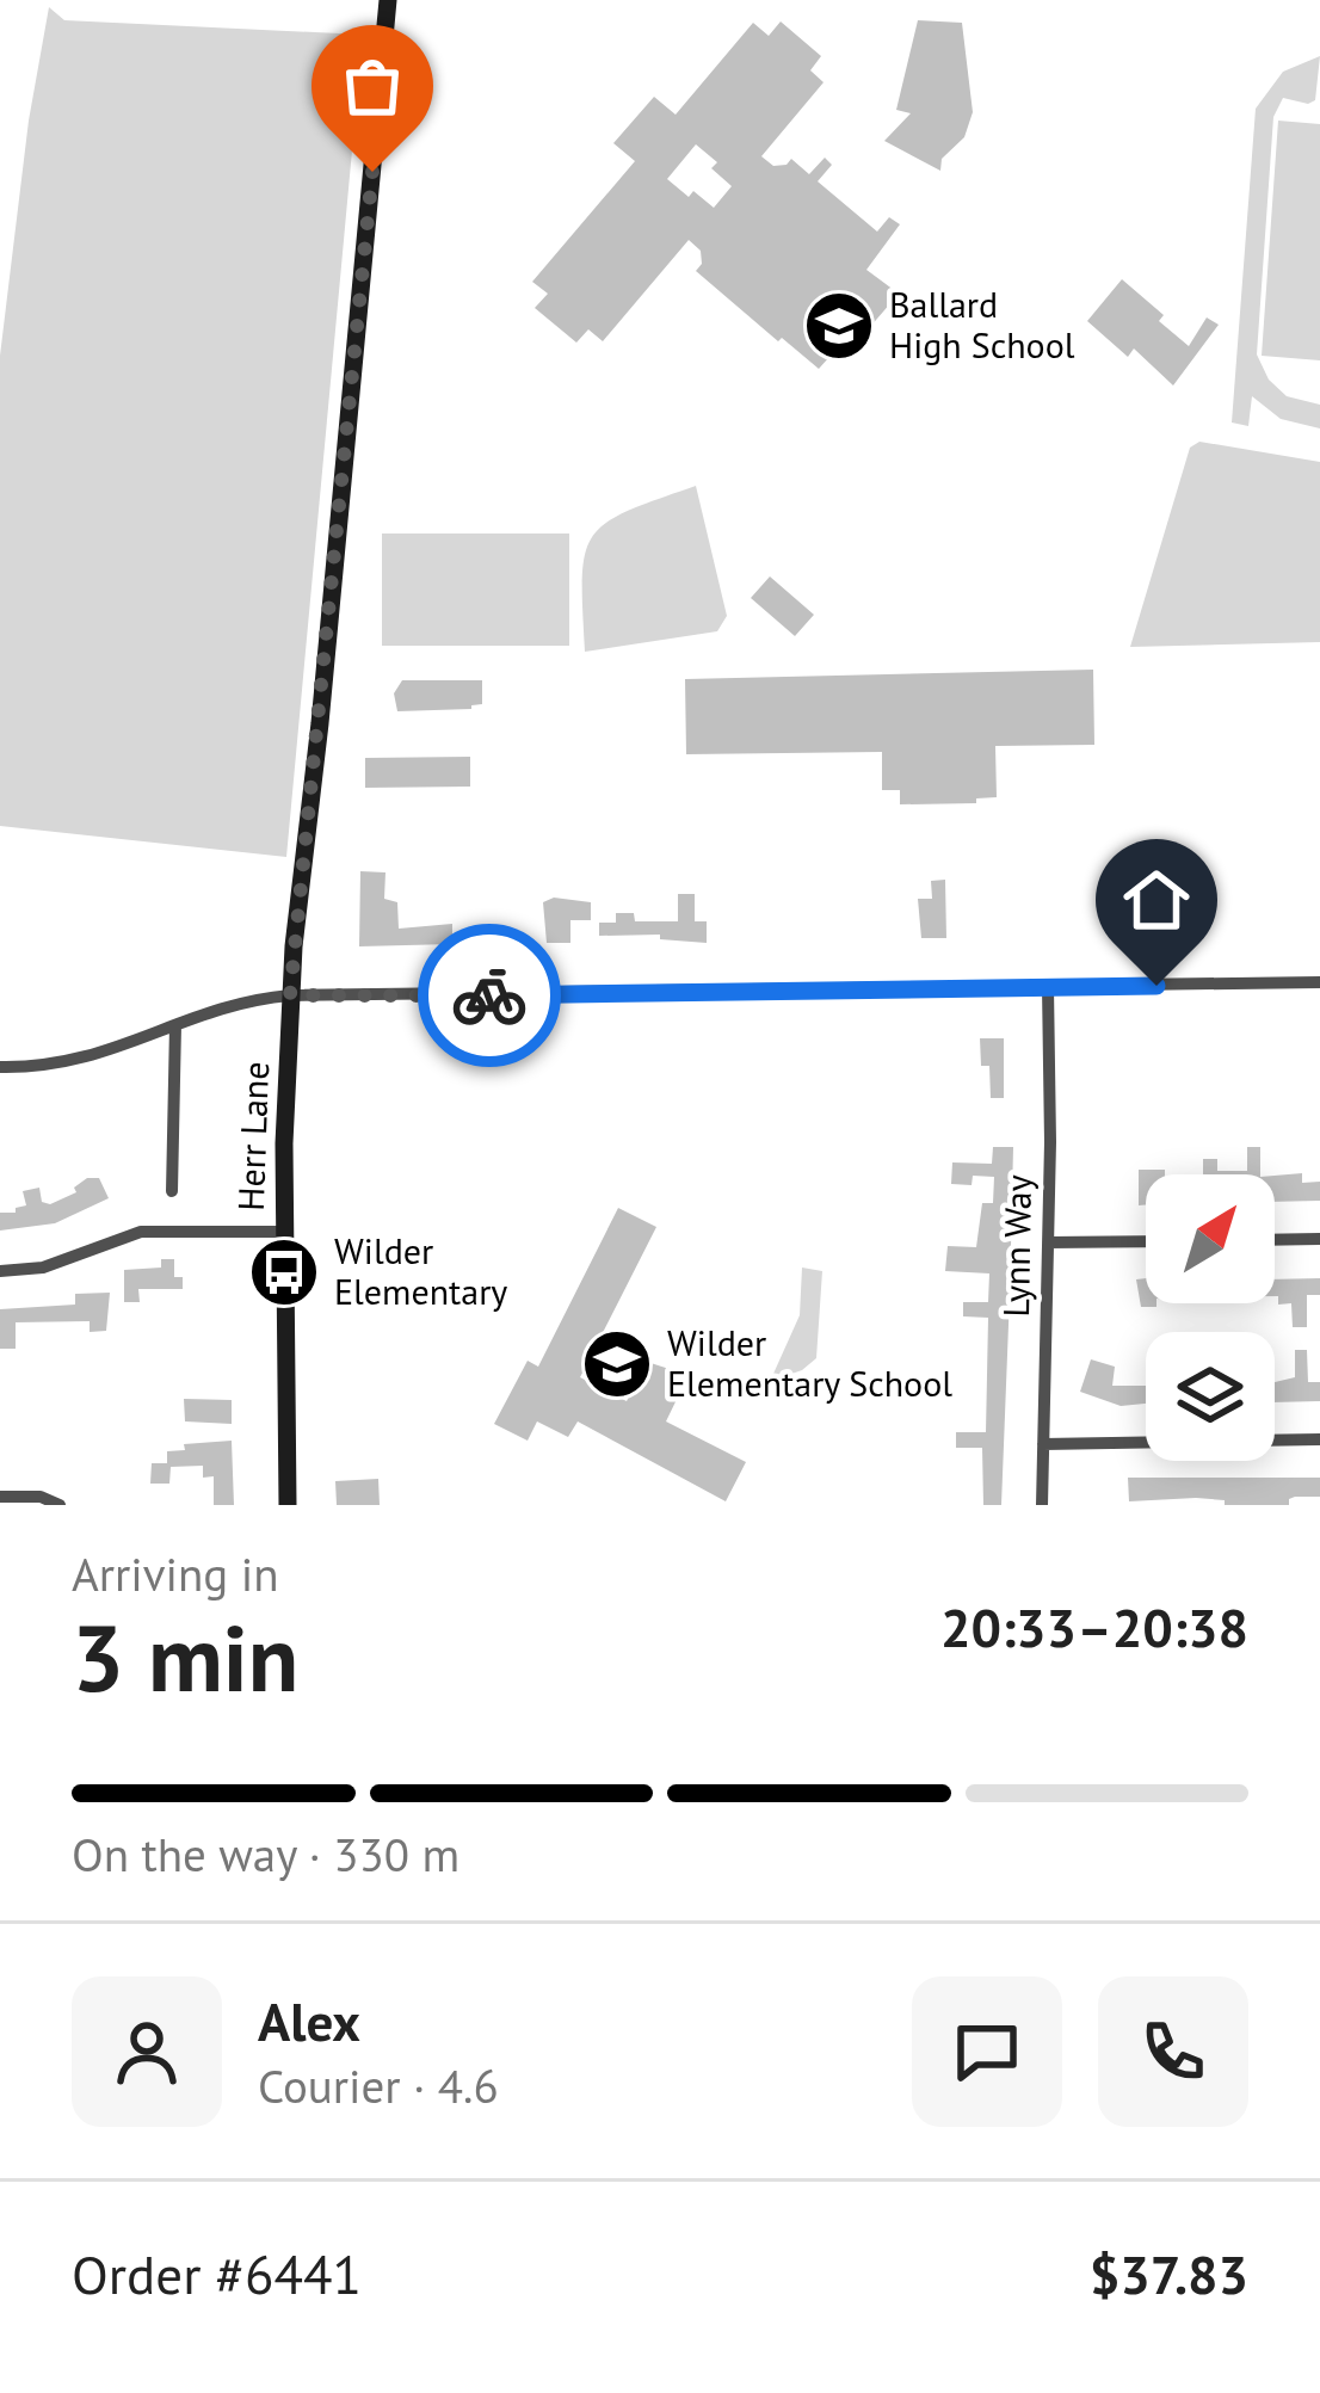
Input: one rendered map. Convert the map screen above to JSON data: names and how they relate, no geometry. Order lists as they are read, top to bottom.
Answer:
{
  "streets": {
    "main road": ["Herr Lane"],
    "street": ["Lynn Way"]
  },
  "places": {
    "school or university": ["Ballard High School", "Wilder Elementary School"],
    "bus stop": ["Wilder Elementary"]
  },
  "north": "top right",
  "page": {
    "heading": ["3 min", "Arriving in", "20:33–20:38"],
    "panel": [
      "Alex",
      "Courier · 4.6",
      "Order #6441",
      "$37.83"
    ],
    "bar": "On the way · 330 m"
  }
}
